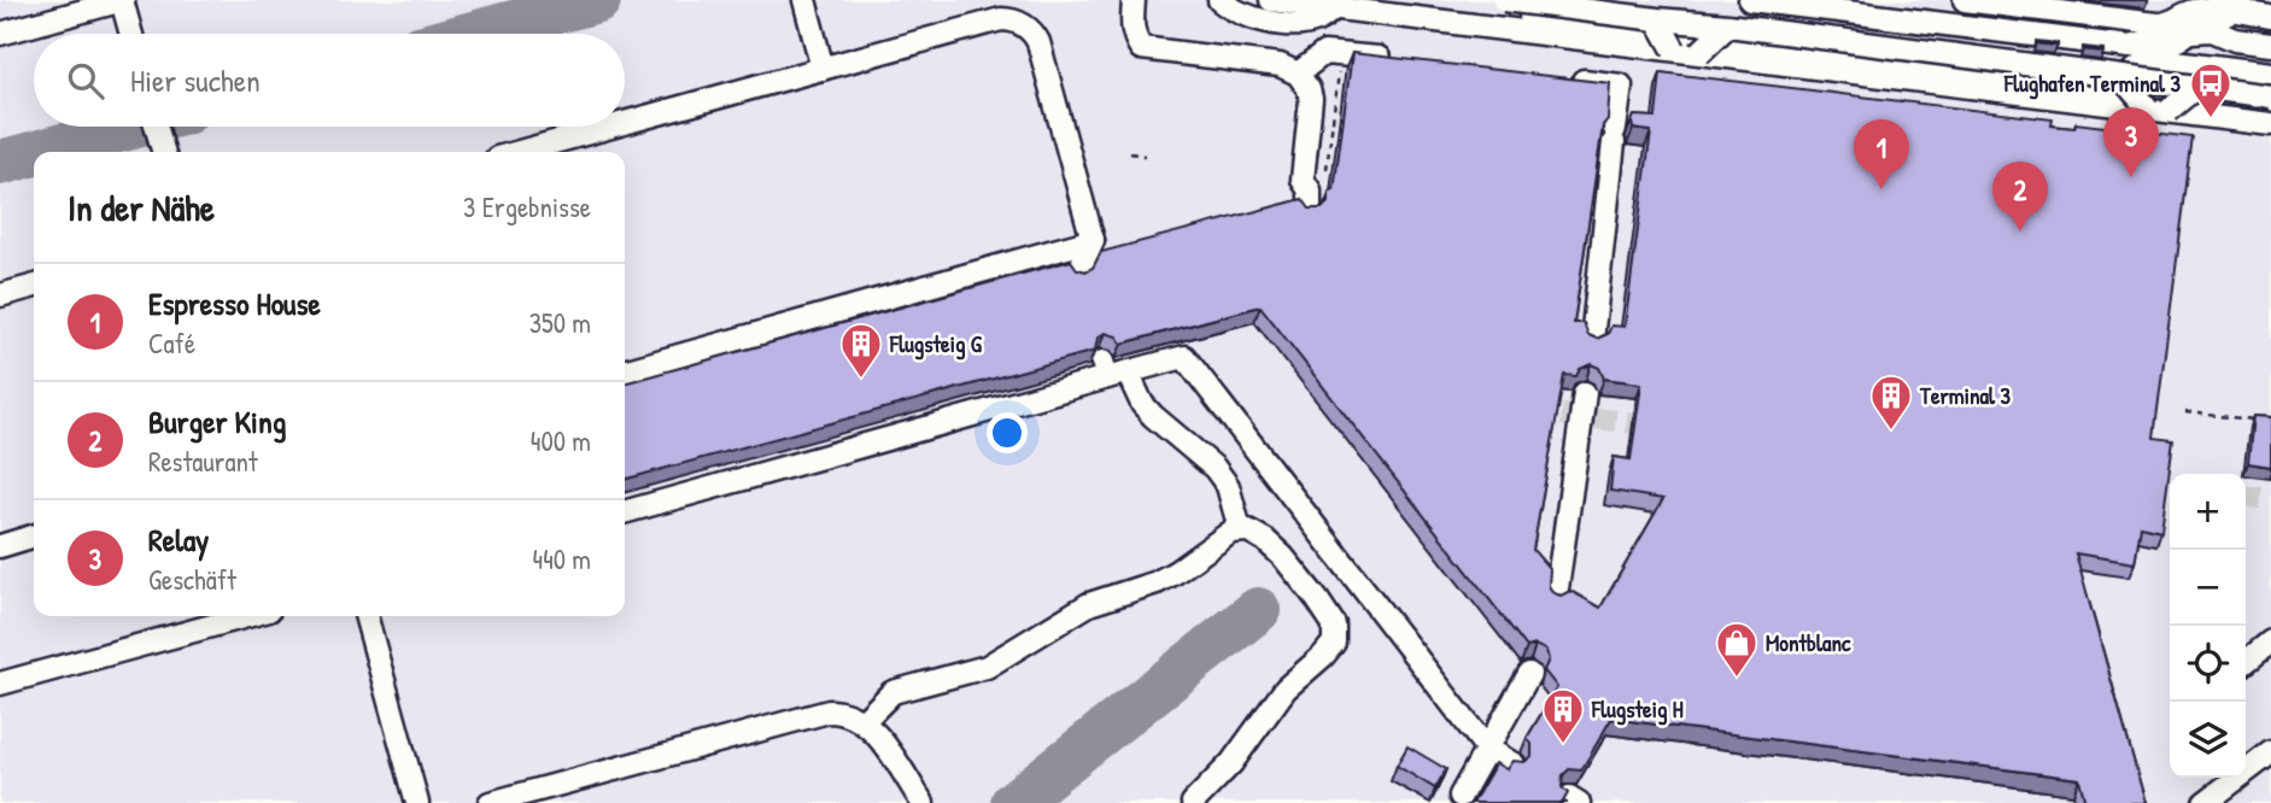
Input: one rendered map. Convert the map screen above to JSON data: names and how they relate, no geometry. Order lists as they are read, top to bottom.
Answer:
{
  "places": {
    "bus stop": ["Flughafen Terminal 3"],
    "building": ["Flugsteig G", "Terminal 3", "Flugsteig H"],
    "shop": ["Montblanc"]
  },
  "page": {
    "search": "Hier suchen",
    "pins": ["3", "1", "2"],
    "heading": ["In der Nähe", "3 Ergebnisse"],
    "list": [
      {
        "mark": "1",
        "name": "Espresso House",
        "note": "Café",
        "value": "350 m"
      },
      {
        "mark": "2",
        "name": "Burger King",
        "note": "Restaurant",
        "value": "400 m"
      },
      {
        "mark": "3",
        "name": "Relay",
        "note": "Geschäft",
        "value": "440 m"
      }
    ],
    "map_buttons": ["+", "−"]
  }
}
